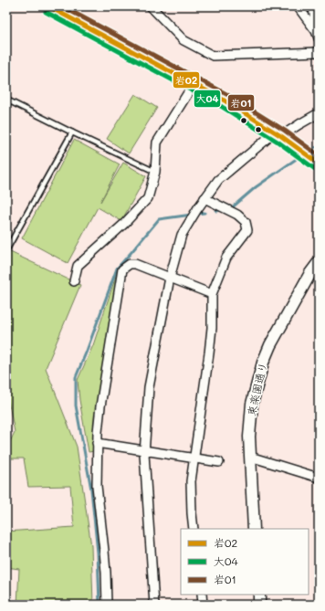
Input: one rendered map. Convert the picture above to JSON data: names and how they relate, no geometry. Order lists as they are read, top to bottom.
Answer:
{
  "streets": {
    "street": ["東楽園通り"]
  },
  "lines": ["transit line 岩02", "transit line 岩01", "transit line 大04"],
  "legend": ["岩02", "大04", "岩01"]
}
